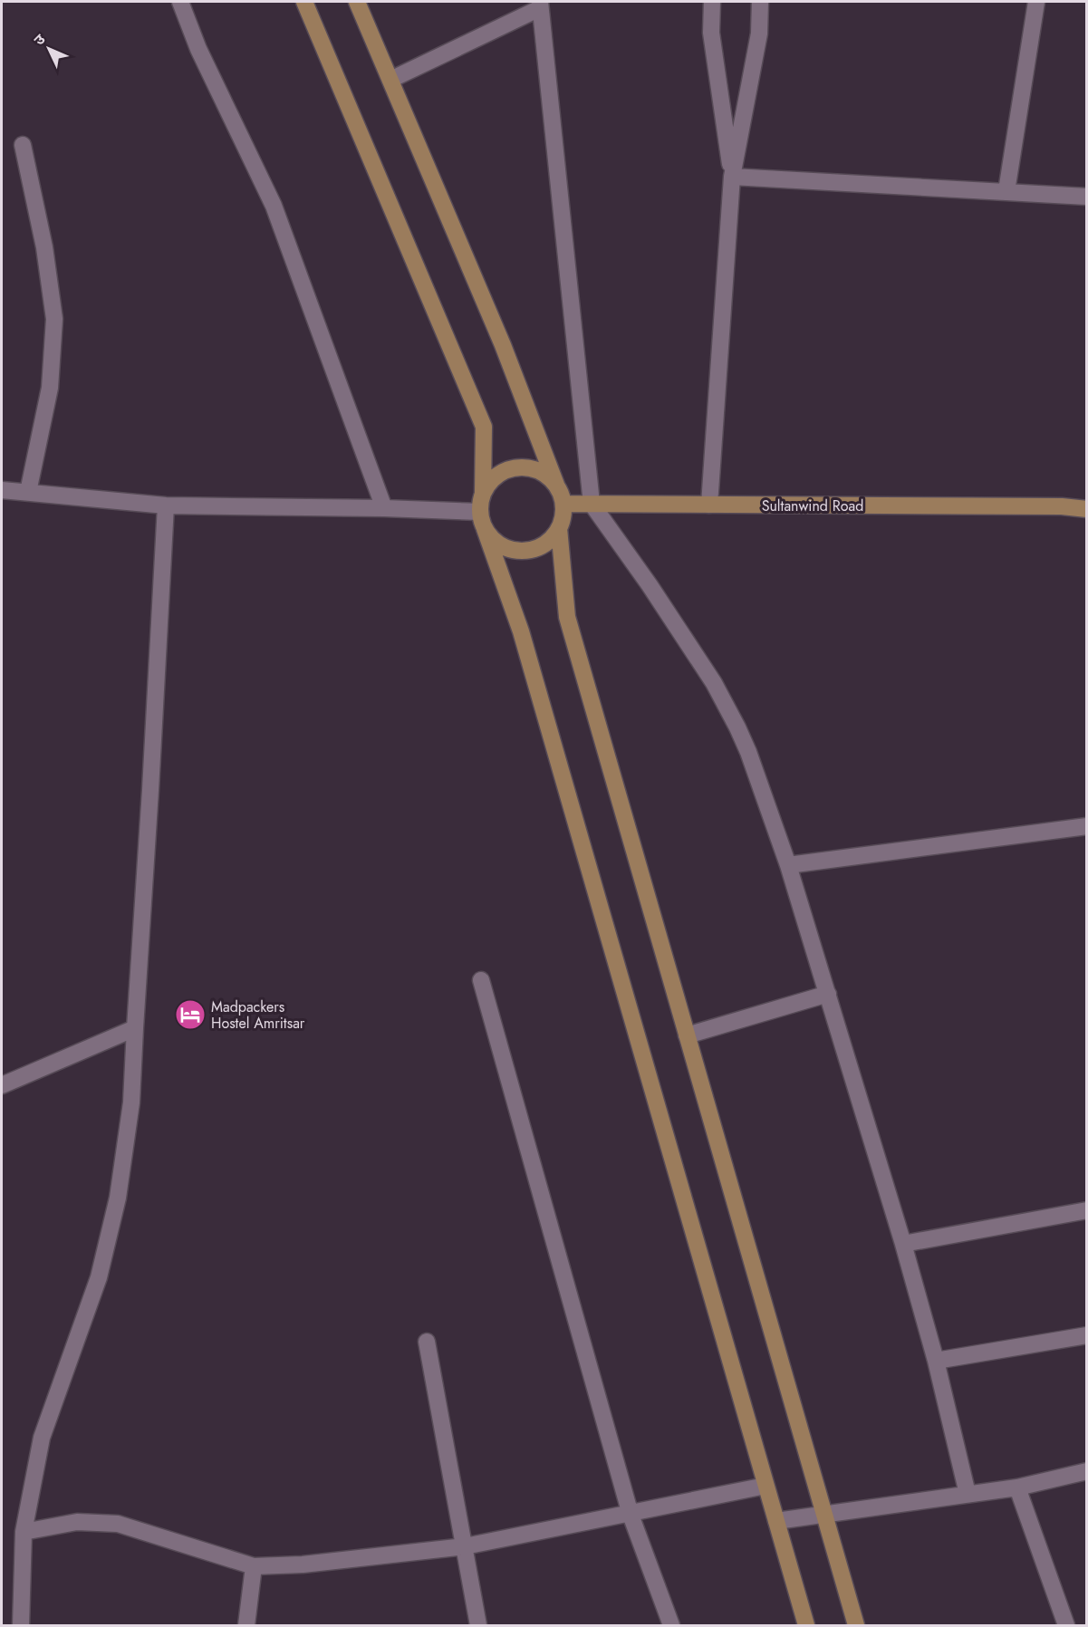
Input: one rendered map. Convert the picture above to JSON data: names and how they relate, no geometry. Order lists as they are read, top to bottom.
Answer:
{
  "streets": {
    "main road": ["Sultanwind Road"]
  },
  "places": {
    "hotel": ["Madpackers Hostel Amritsar"]
  },
  "north": "top left"
}
